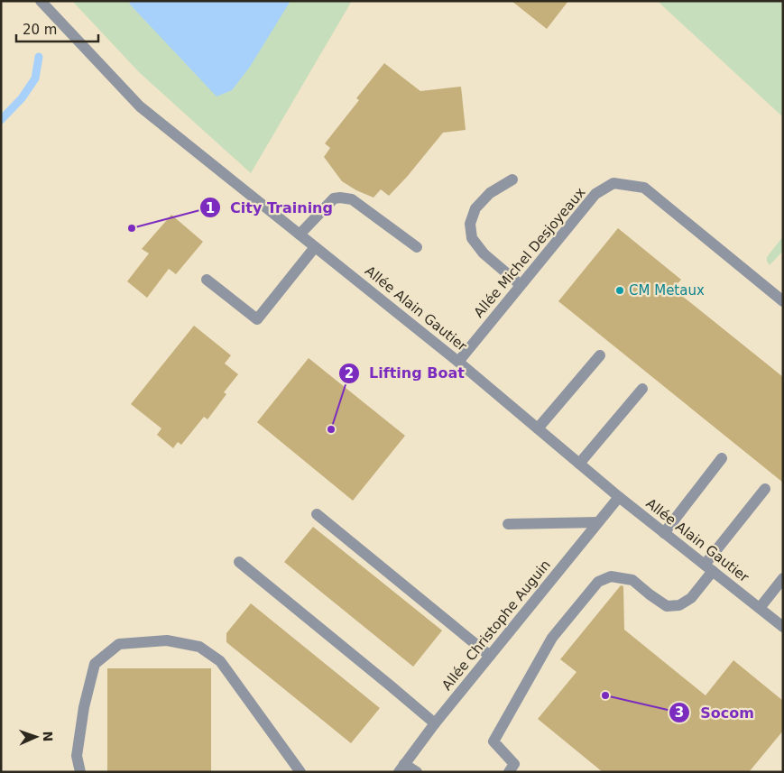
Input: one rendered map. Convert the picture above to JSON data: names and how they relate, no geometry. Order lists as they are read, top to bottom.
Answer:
{
  "streets": {
    "street": ["Allée Michel Desjoyeaux", "Allée Alain Gautier", "Allée Christophe Auguin"]
  },
  "crossings": [
    ["Allée Michel Desjoyeaux", "Allée Alain Gautier"],
    ["Allée Alain Gautier", "Allée Christophe Auguin"]
  ],
  "places": [
    "City Training",
    "CM Metaux",
    "Lifting Boat",
    "Socom"
  ],
  "scale_bar": "20 m",
  "north": "right"
}
